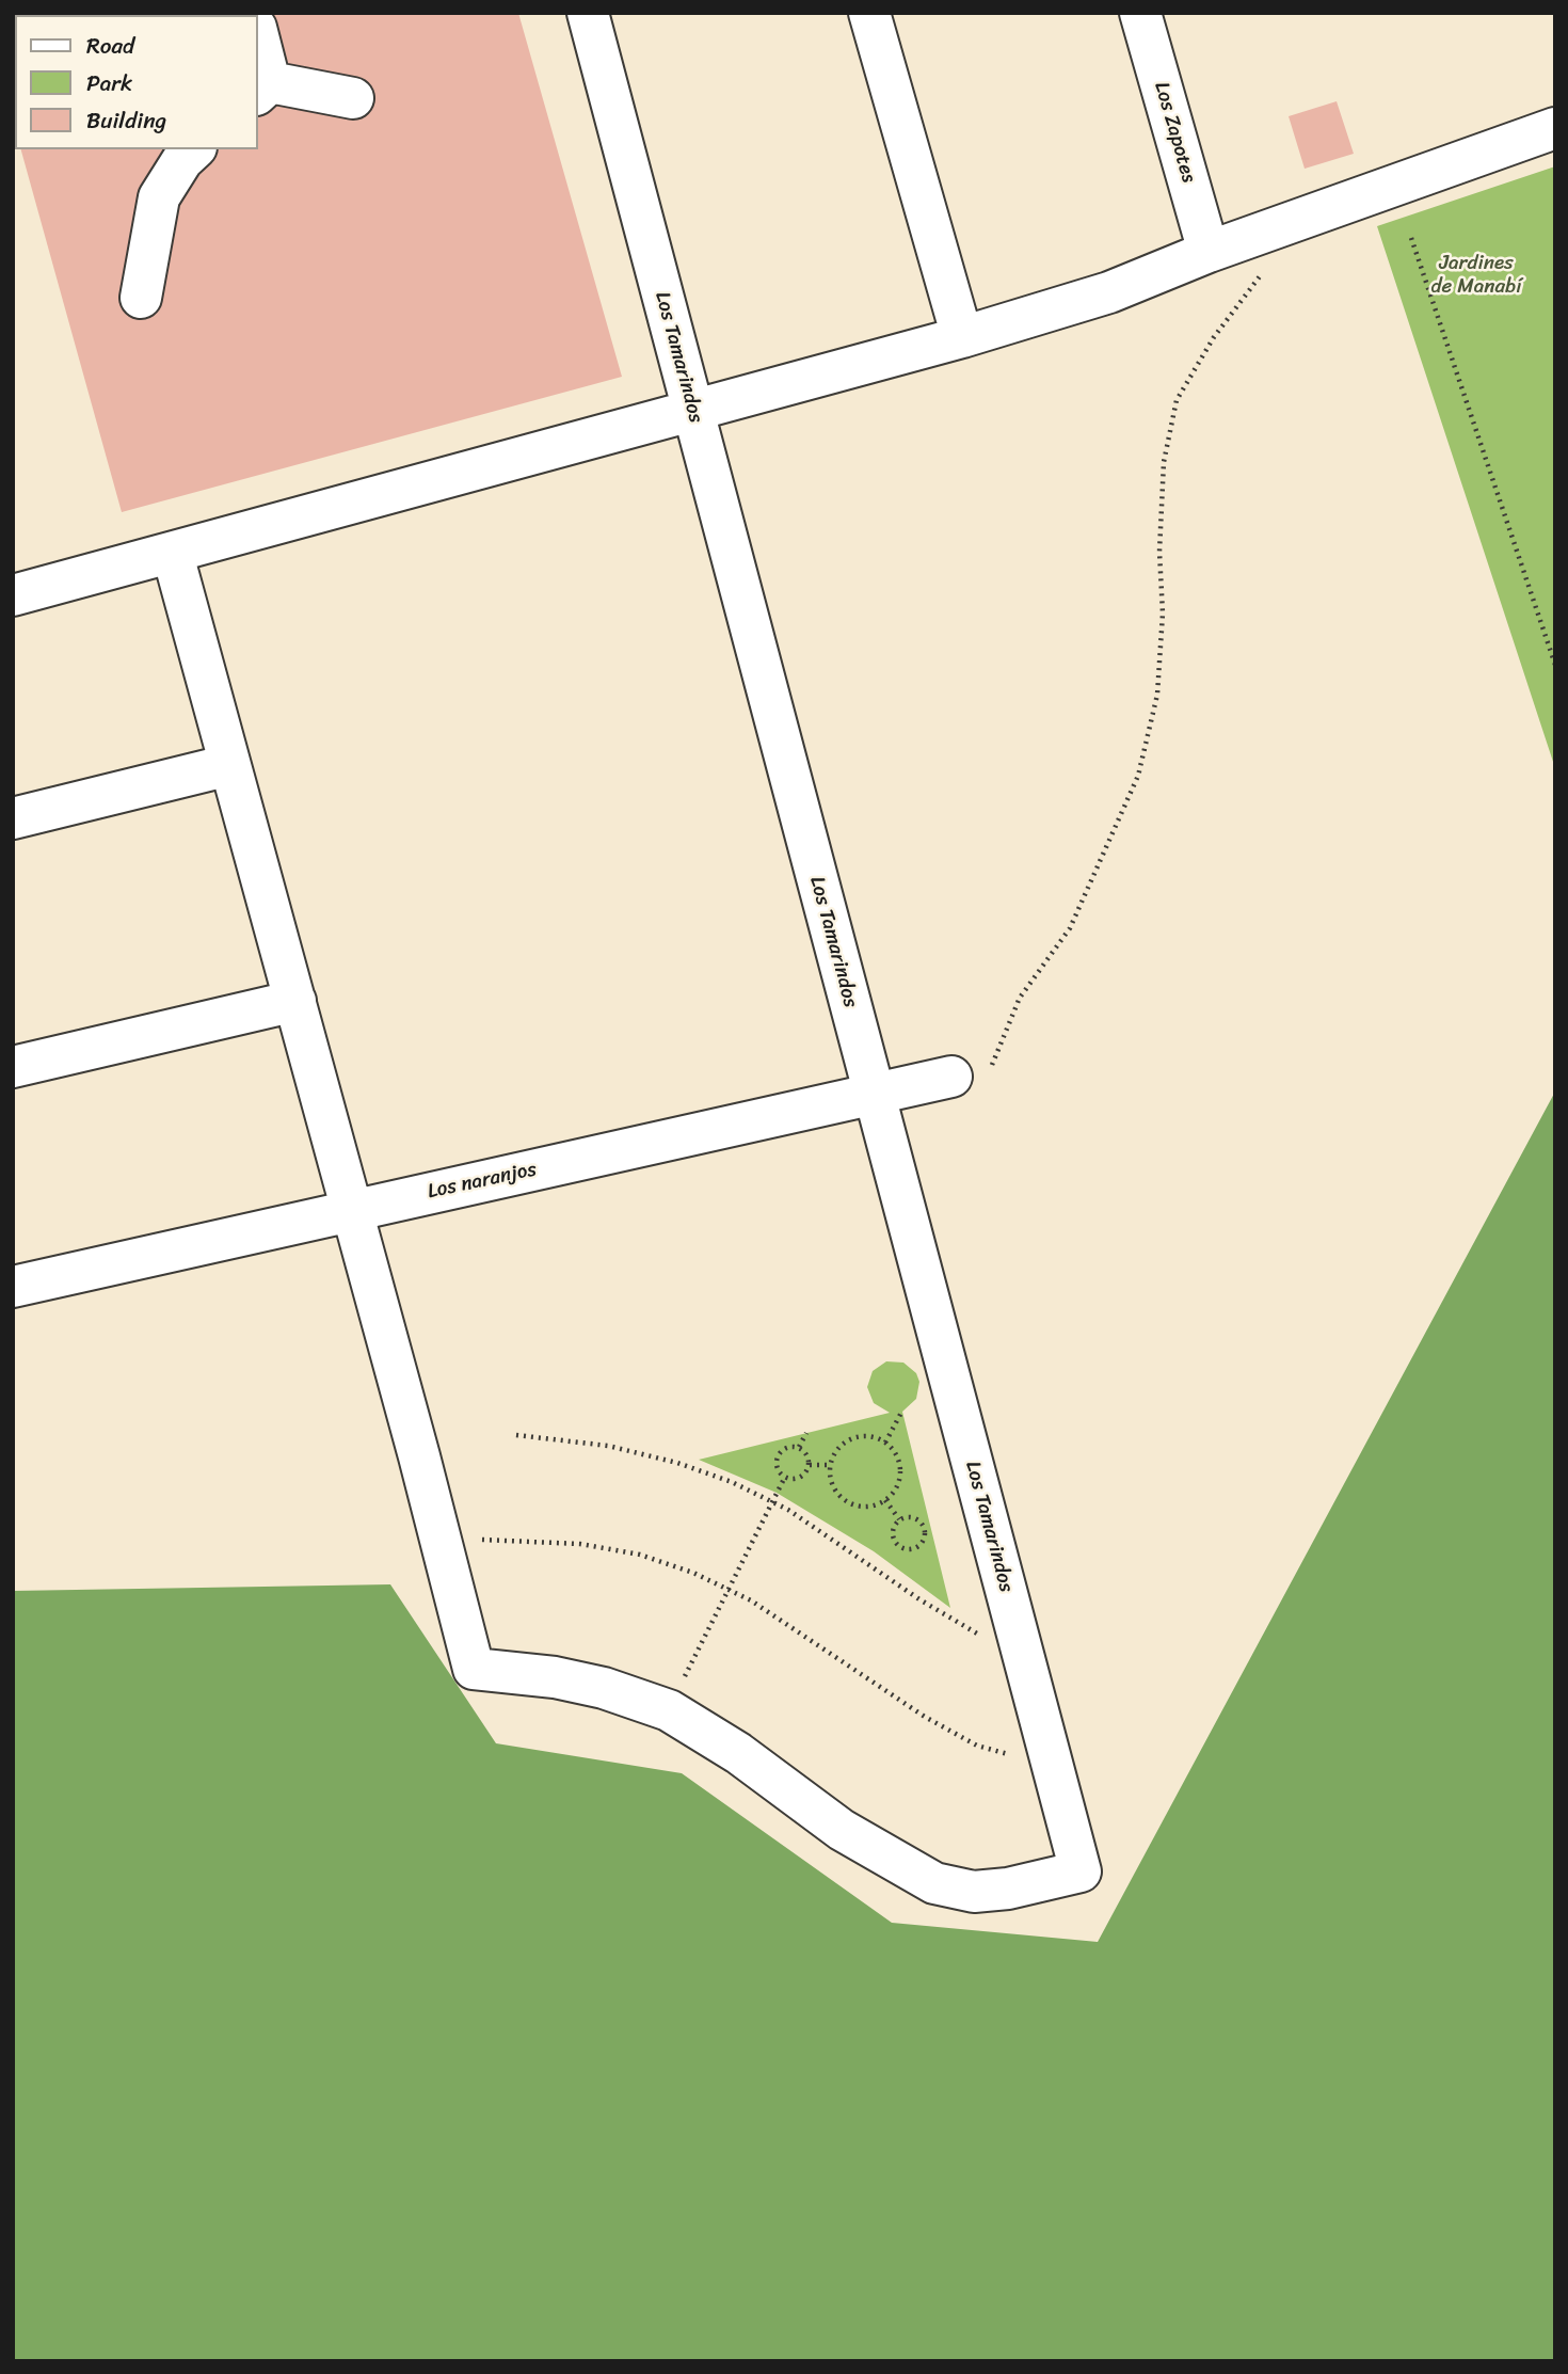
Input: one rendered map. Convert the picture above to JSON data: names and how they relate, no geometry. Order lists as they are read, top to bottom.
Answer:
{
  "streets": {
    "street": ["Los Zapotes", "Los Tamarindos", "Los naranjos"]
  },
  "crossings": [
    ["Los Tamarindos", "Los naranjos"]
  ],
  "parks": ["Jardines de Manabí"],
  "legend": ["Road", "Park", "Building"]
}
